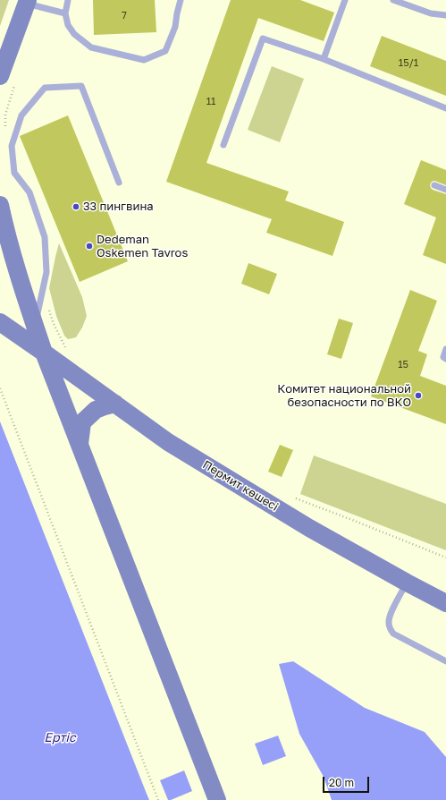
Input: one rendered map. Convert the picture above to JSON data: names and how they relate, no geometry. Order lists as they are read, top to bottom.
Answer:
{
  "streets": {
    "main road": ["Пермит көшесі"]
  },
  "water": ["Ертіс"],
  "places": ["33 пингвина", "Dedeman Oskemen Tavros", "Комитет национальной безопасности по ВКО"],
  "house_numbers": [
    "7",
    "15/1",
    "11",
    "15"
  ],
  "scale_bar": "20 m"
}
